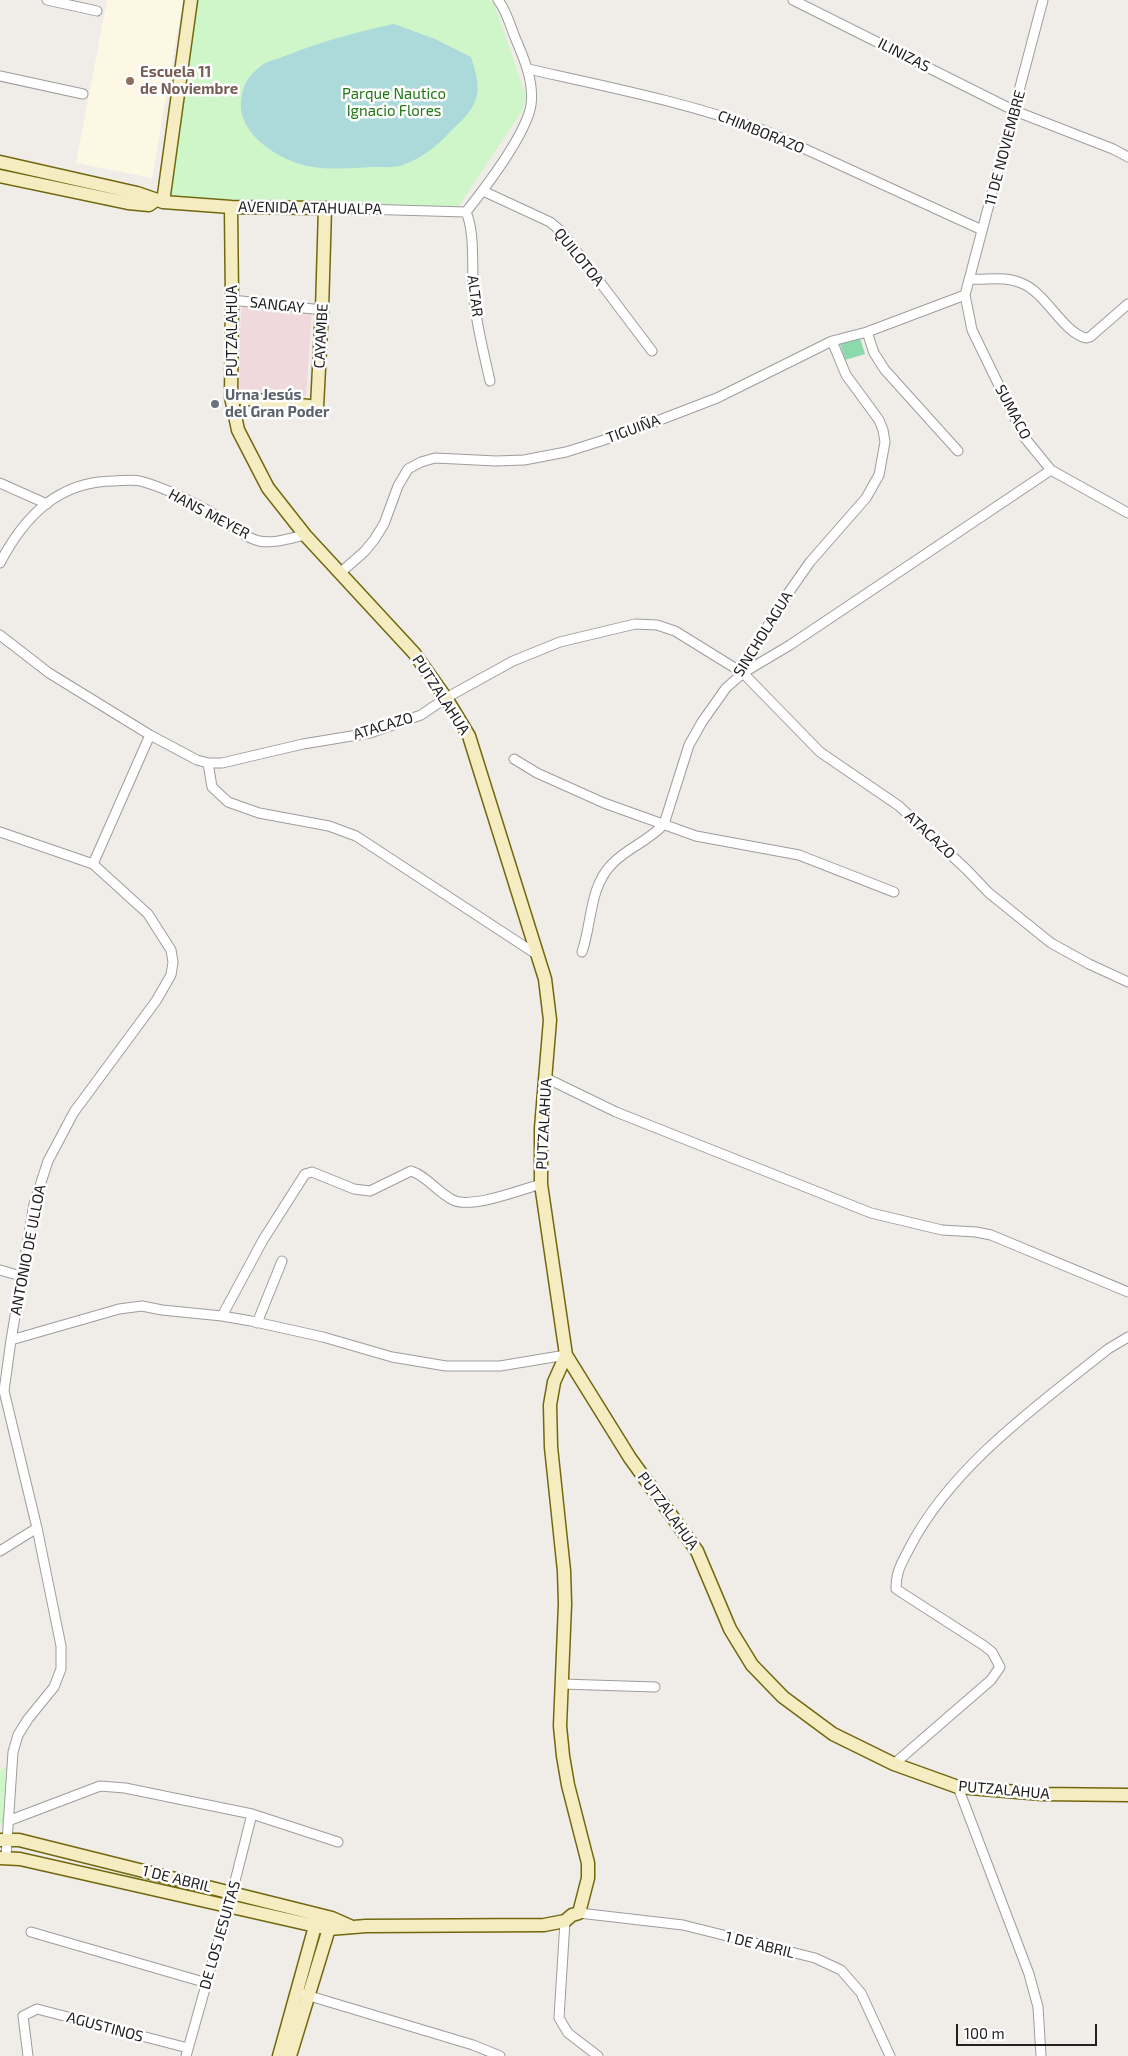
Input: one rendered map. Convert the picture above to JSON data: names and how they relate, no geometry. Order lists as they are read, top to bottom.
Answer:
{
  "streets": {
    "street": [
      "ILINIZAS",
      "CHIMBORAZO",
      "11 DE NOVIEMBRE",
      "AVENIDA ATAHUALPA",
      "QUILOTOA",
      "ALTAR",
      "SANGAY",
      "PUTZALAHUA",
      "CAYAMBE",
      "SUMACO",
      "TIGUIÑA",
      "HANS MEYER",
      "SINCHOLAGUA",
      "ATACAZO",
      "ANTONIO DE ULLOA",
      "1 DE ABRIL",
      "DE LOS JESUITAS",
      "AGUSTINOS"
    ]
  },
  "crossings": [
    ["ILINIZAS", "11 DE NOVIEMBRE"],
    ["CHIMBORAZO", "11 DE NOVIEMBRE"],
    ["11 DE NOVIEMBRE", "SUMACO"],
    ["11 DE NOVIEMBRE", "TIGUIÑA"],
    ["AVENIDA ATAHUALPA", "ALTAR"],
    ["AVENIDA ATAHUALPA", "PUTZALAHUA"],
    ["AVENIDA ATAHUALPA", "CAYAMBE"],
    ["SANGAY", "PUTZALAHUA"],
    ["SANGAY", "CAYAMBE"],
    ["PUTZALAHUA", "CAYAMBE"],
    ["PUTZALAHUA", "TIGUIÑA"],
    ["PUTZALAHUA", "HANS MEYER"],
    ["PUTZALAHUA", "ATACAZO"],
    ["SUMACO", "TIGUIÑA"],
    ["TIGUIÑA", "SINCHOLAGUA"],
    ["SINCHOLAGUA", "ATACAZO"],
    ["ANTONIO DE ULLOA", "1 DE ABRIL"],
    ["1 DE ABRIL", "DE LOS JESUITAS"],
    ["DE LOS JESUITAS", "AGUSTINOS"]
  ],
  "parks": ["Parque Nautico Ignacio Flores"],
  "places": ["Escuela 11 de Noviembre", "Urna Jesús del Gran Poder"],
  "scale_bar": "100 m"
}
